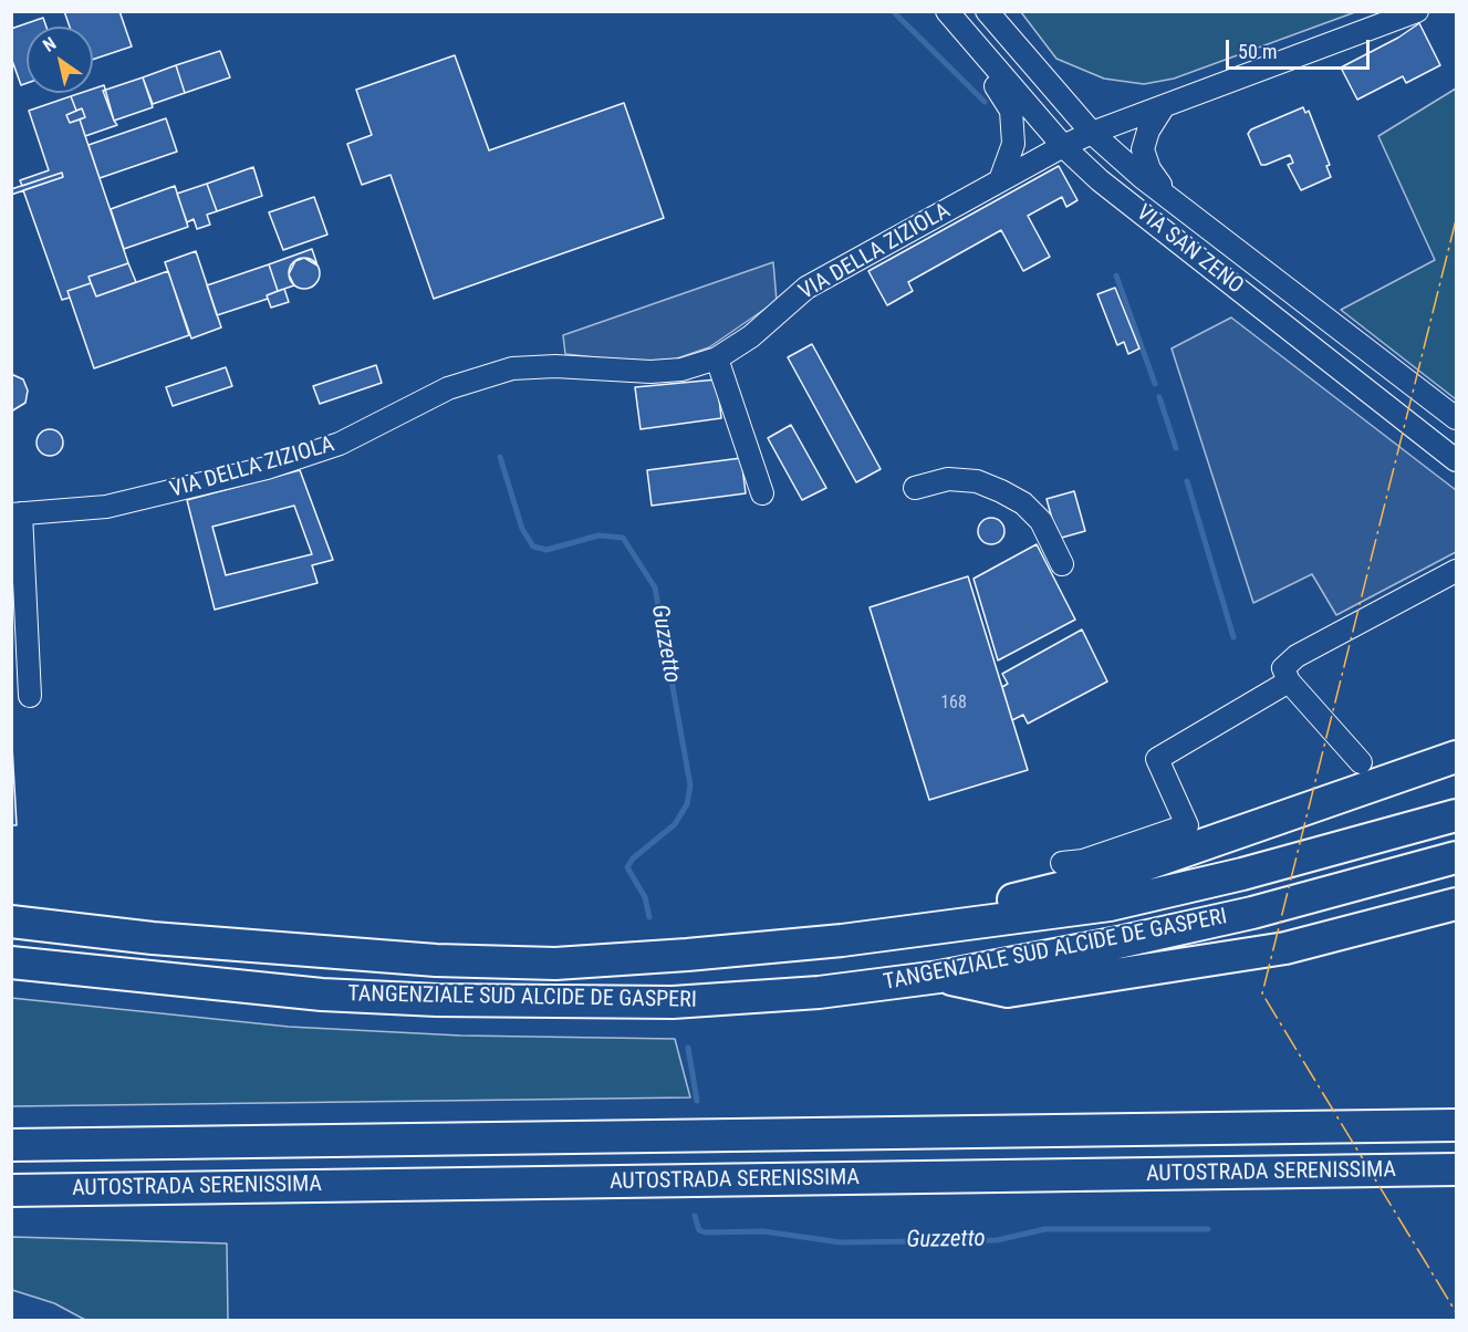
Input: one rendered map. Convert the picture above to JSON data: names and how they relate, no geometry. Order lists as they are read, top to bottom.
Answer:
{
  "streets": {
    "highway": ["TANGENZIALE SUD ALCIDE DE GASPERI", "AUTOSTRADA SERENISSIMA"],
    "street": ["VIA SAN ZENO", "VIA DELLA ZIZIOLA"]
  },
  "crossings": [
    ["VIA SAN ZENO", "VIA DELLA ZIZIOLA"]
  ],
  "water": ["Guzzetto"],
  "house_numbers": ["168"],
  "scale_bar": "50 m",
  "north": "top left"
}
